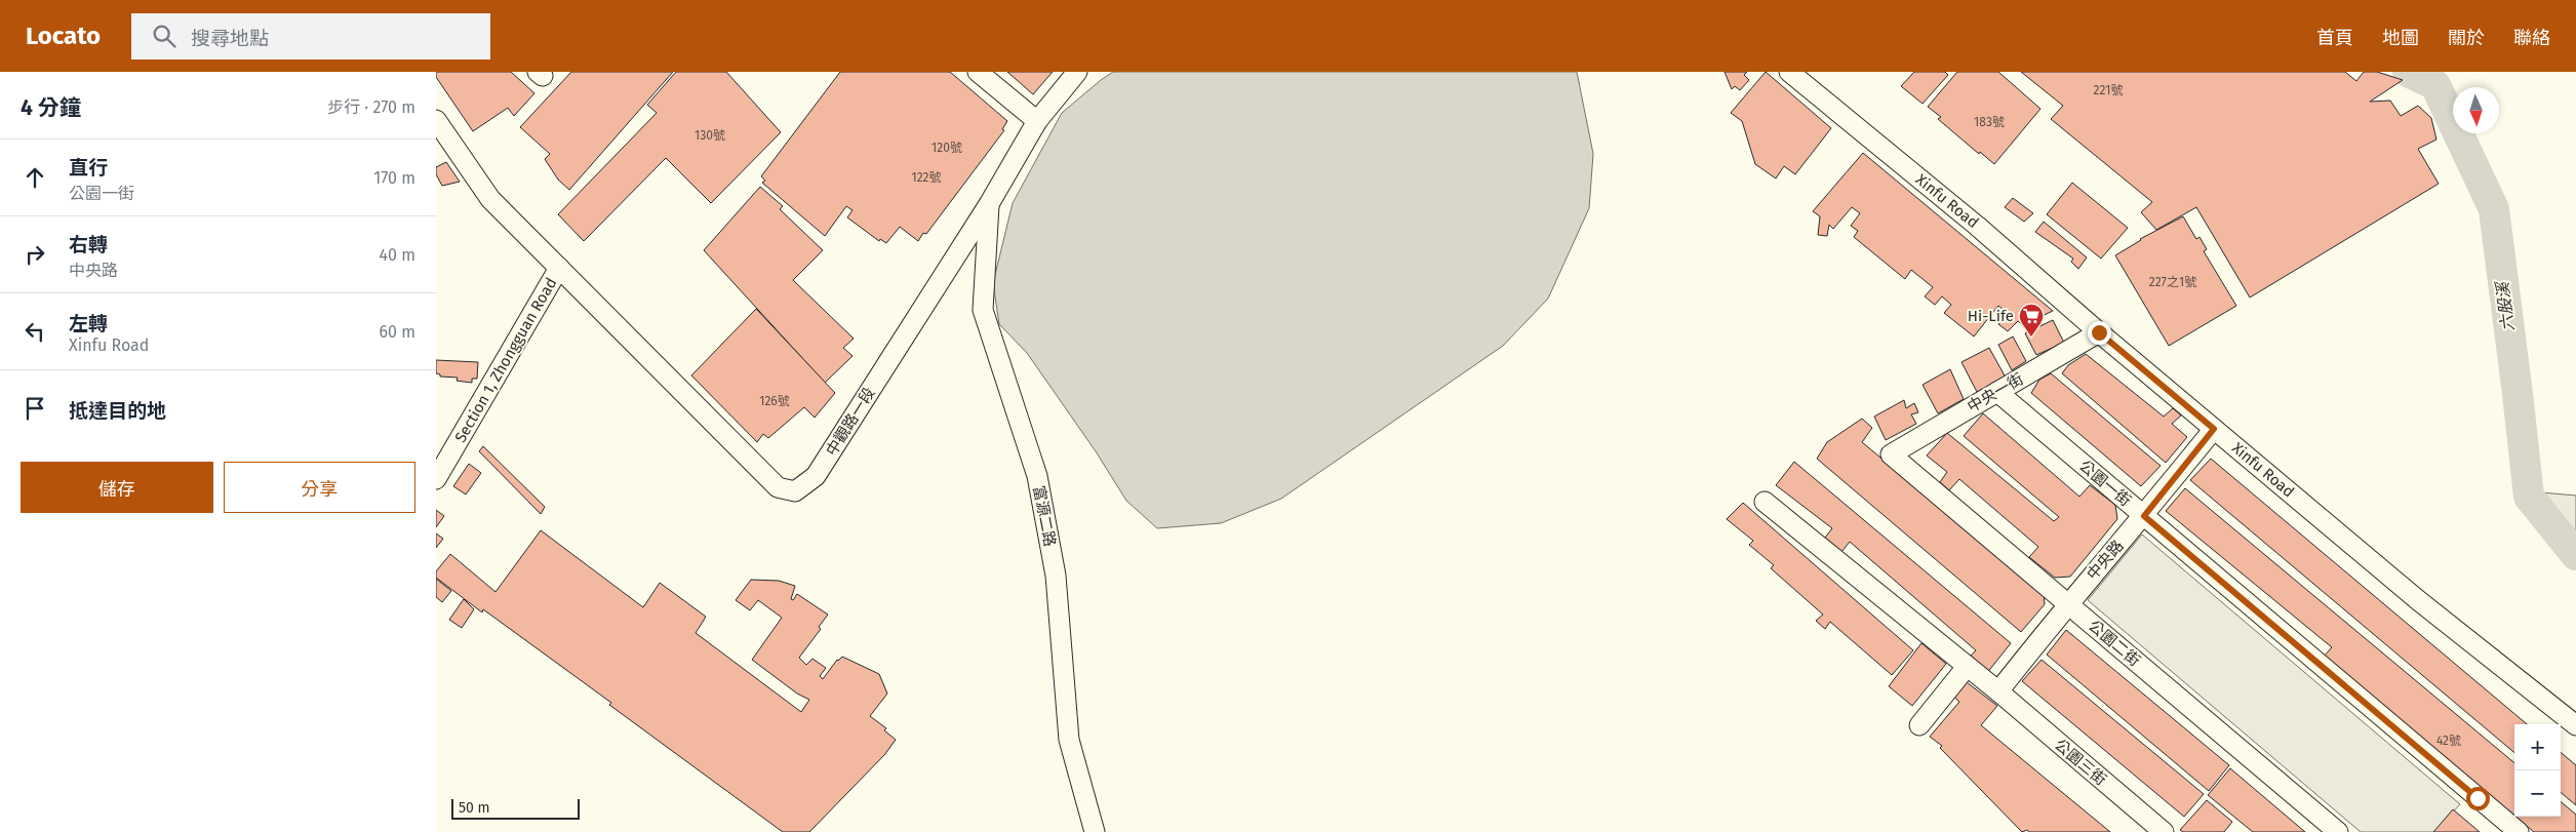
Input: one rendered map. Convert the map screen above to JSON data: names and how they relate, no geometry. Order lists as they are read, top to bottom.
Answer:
{
  "streets": {
    "street": [
      "Xinfu Road",
      "Section 1, Zhongguan Road",
      "中央一街",
      "中觀路一段",
      "公園一街",
      "富源二路",
      "中央路",
      "公園二街",
      "公園三街"
    ]
  },
  "crossings": [
    ["Xinfu Road", "中央一街"],
    ["Xinfu Road", "中央路"],
    ["Section 1, Zhongguan Road", "中觀路一段"],
    ["中央一街", "公園一街"],
    ["中央一街", "公園二街"],
    ["中觀路一段", "富源二路"],
    ["公園一街", "中央路"],
    ["中央路", "公園二街"],
    ["中央路", "公園三街"]
  ],
  "water": ["六股溪"],
  "places": {
    "supermarket": ["Hi-Life"]
  },
  "house_numbers": [
    "221號",
    "183號",
    "130號",
    "120號",
    "122號",
    "227之1號",
    "126號",
    "42號"
  ],
  "scale_bar": "50 m",
  "north": "bottom",
  "page": {
    "header": "Locato",
    "search": "搜尋地點",
    "nav": [
      "首頁",
      "地圖",
      "關於",
      "聯絡"
    ],
    "heading": ["4 分鐘", "步行 · 270 m"],
    "list": [
      ["直行", "公園一街", "170 m"],
      ["右轉", "中央路", "40 m"],
      ["左轉", "Xinfu Road", "60 m"],
      "抵達目的地"
    ],
    "buttons": ["儲存", "分享"],
    "map_buttons": ["+", "−"],
    "scale": "50 m"
  }
}
